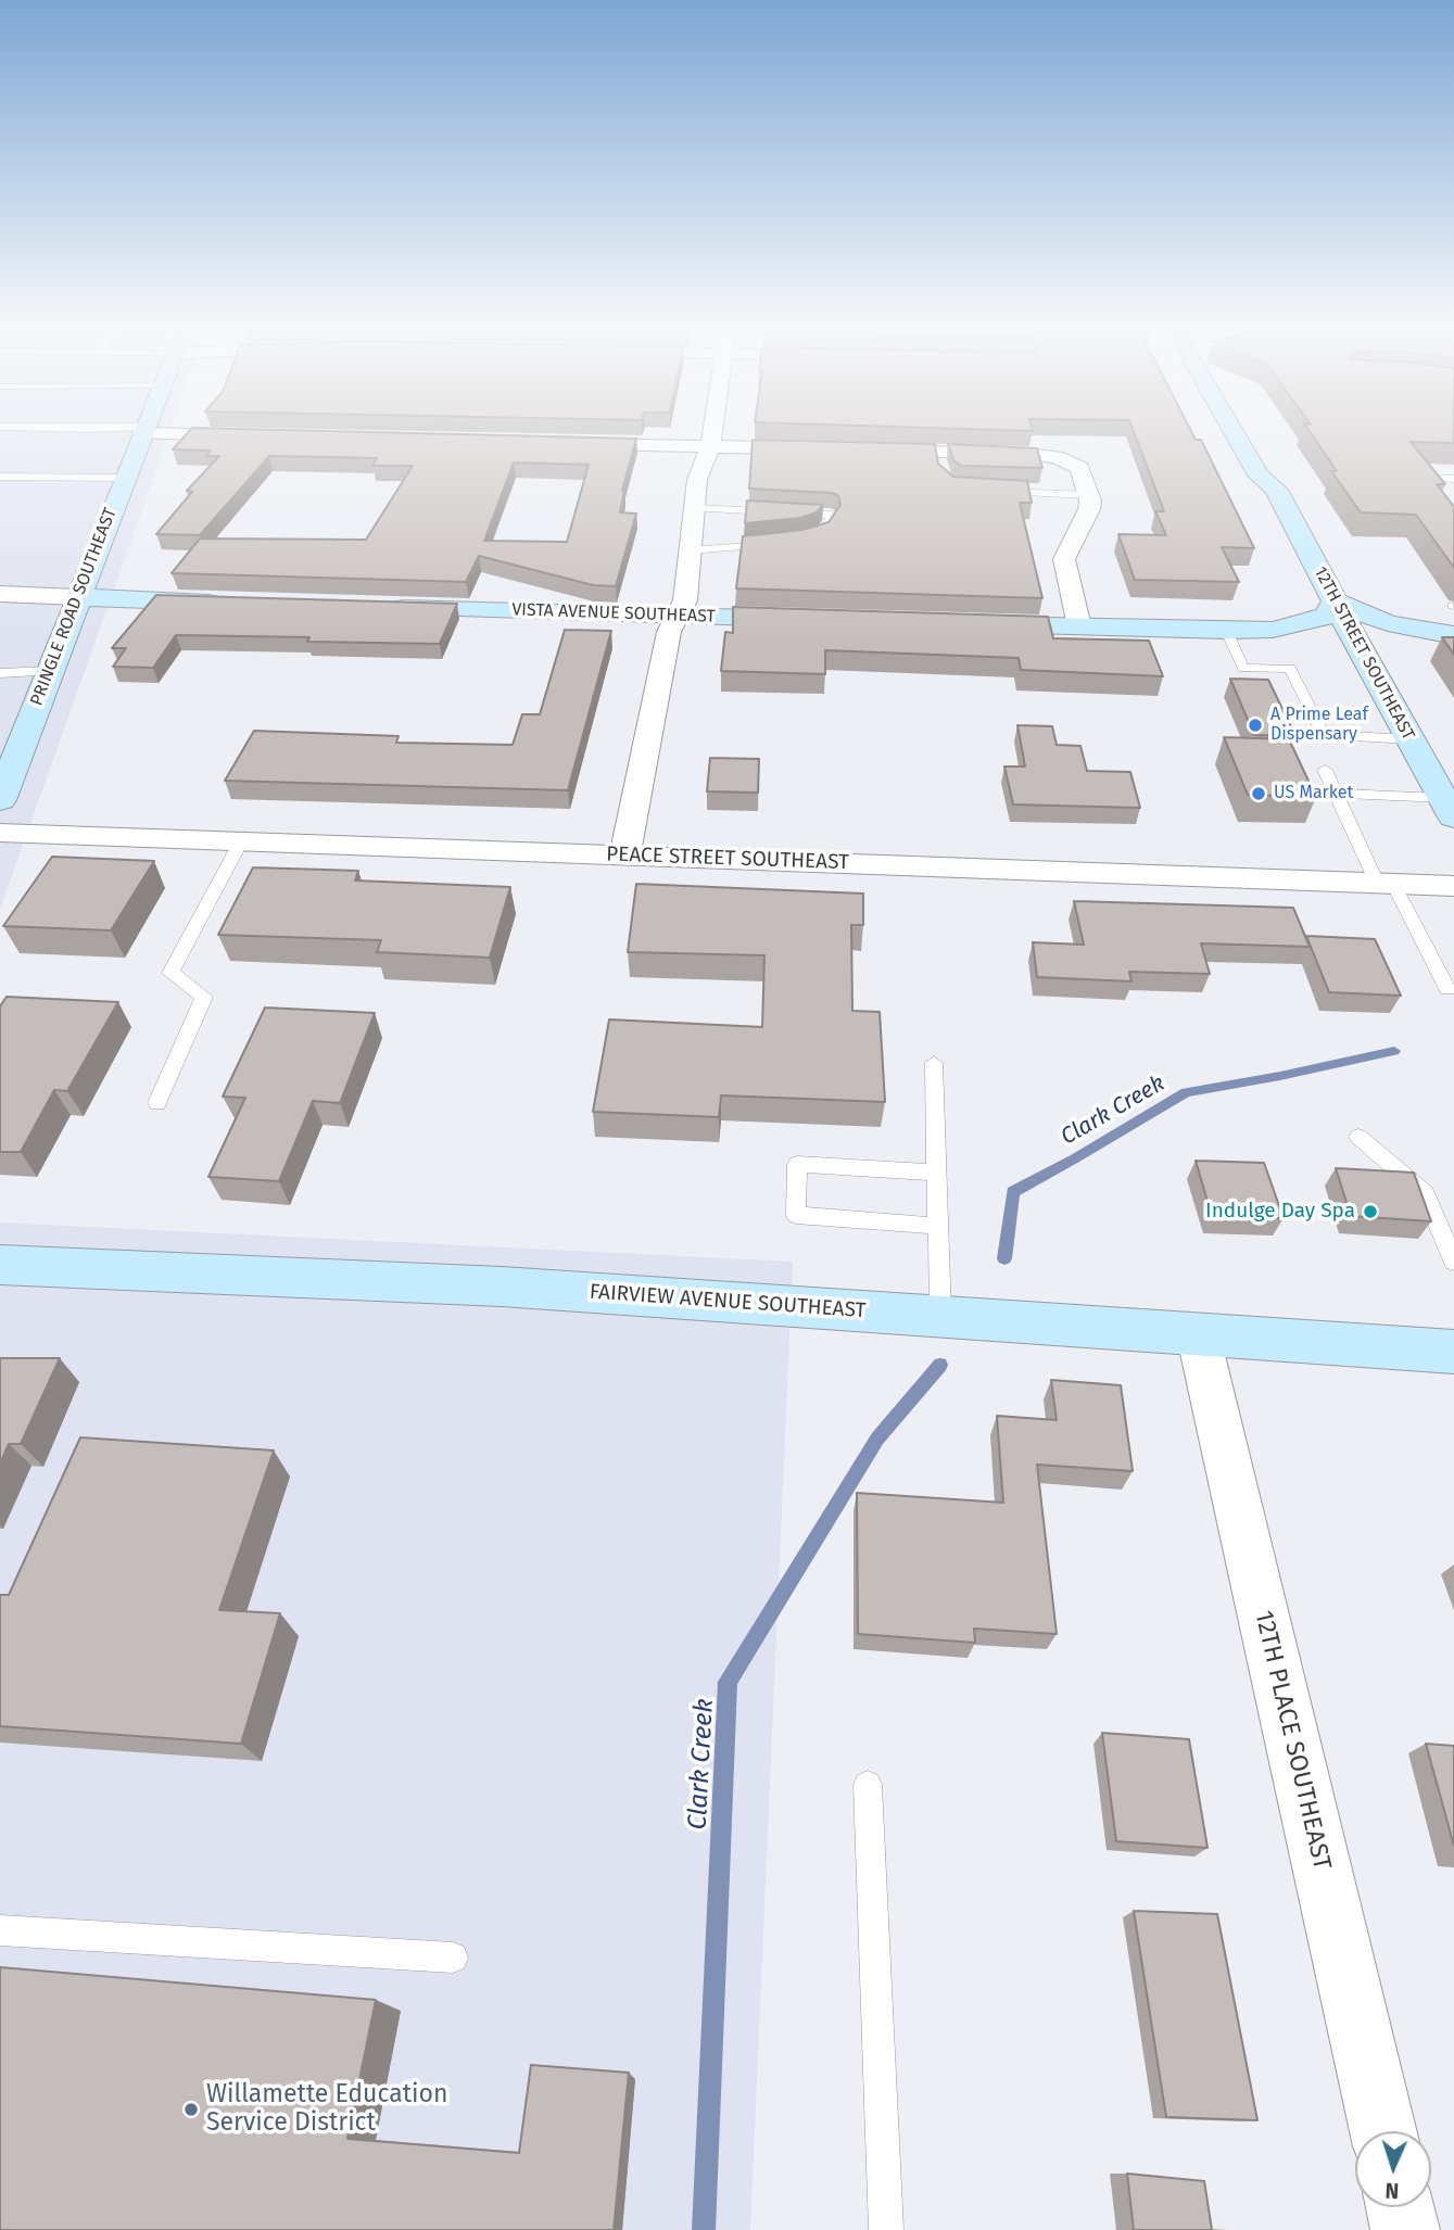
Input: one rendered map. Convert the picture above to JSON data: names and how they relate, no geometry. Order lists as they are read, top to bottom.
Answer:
{
  "streets": {
    "street": [
      "PRINGLE ROAD SOUTHEAST",
      "VISTA AVENUE SOUTHEAST",
      "12TH STREET SOUTHEAST",
      "PEACE STREET SOUTHEAST",
      "FAIRVIEW AVENUE SOUTHEAST",
      "12TH PLACE SOUTHEAST"
    ]
  },
  "crossings": [
    ["FAIRVIEW AVENUE SOUTHEAST", "12TH PLACE SOUTHEAST"]
  ],
  "water": ["Clark Creek"],
  "places": [
    "A Prime Leaf Dispensary",
    "US Market",
    "Indulge Day Spa",
    "Willamette Education Service District"
  ],
  "north": "bottom"
}
